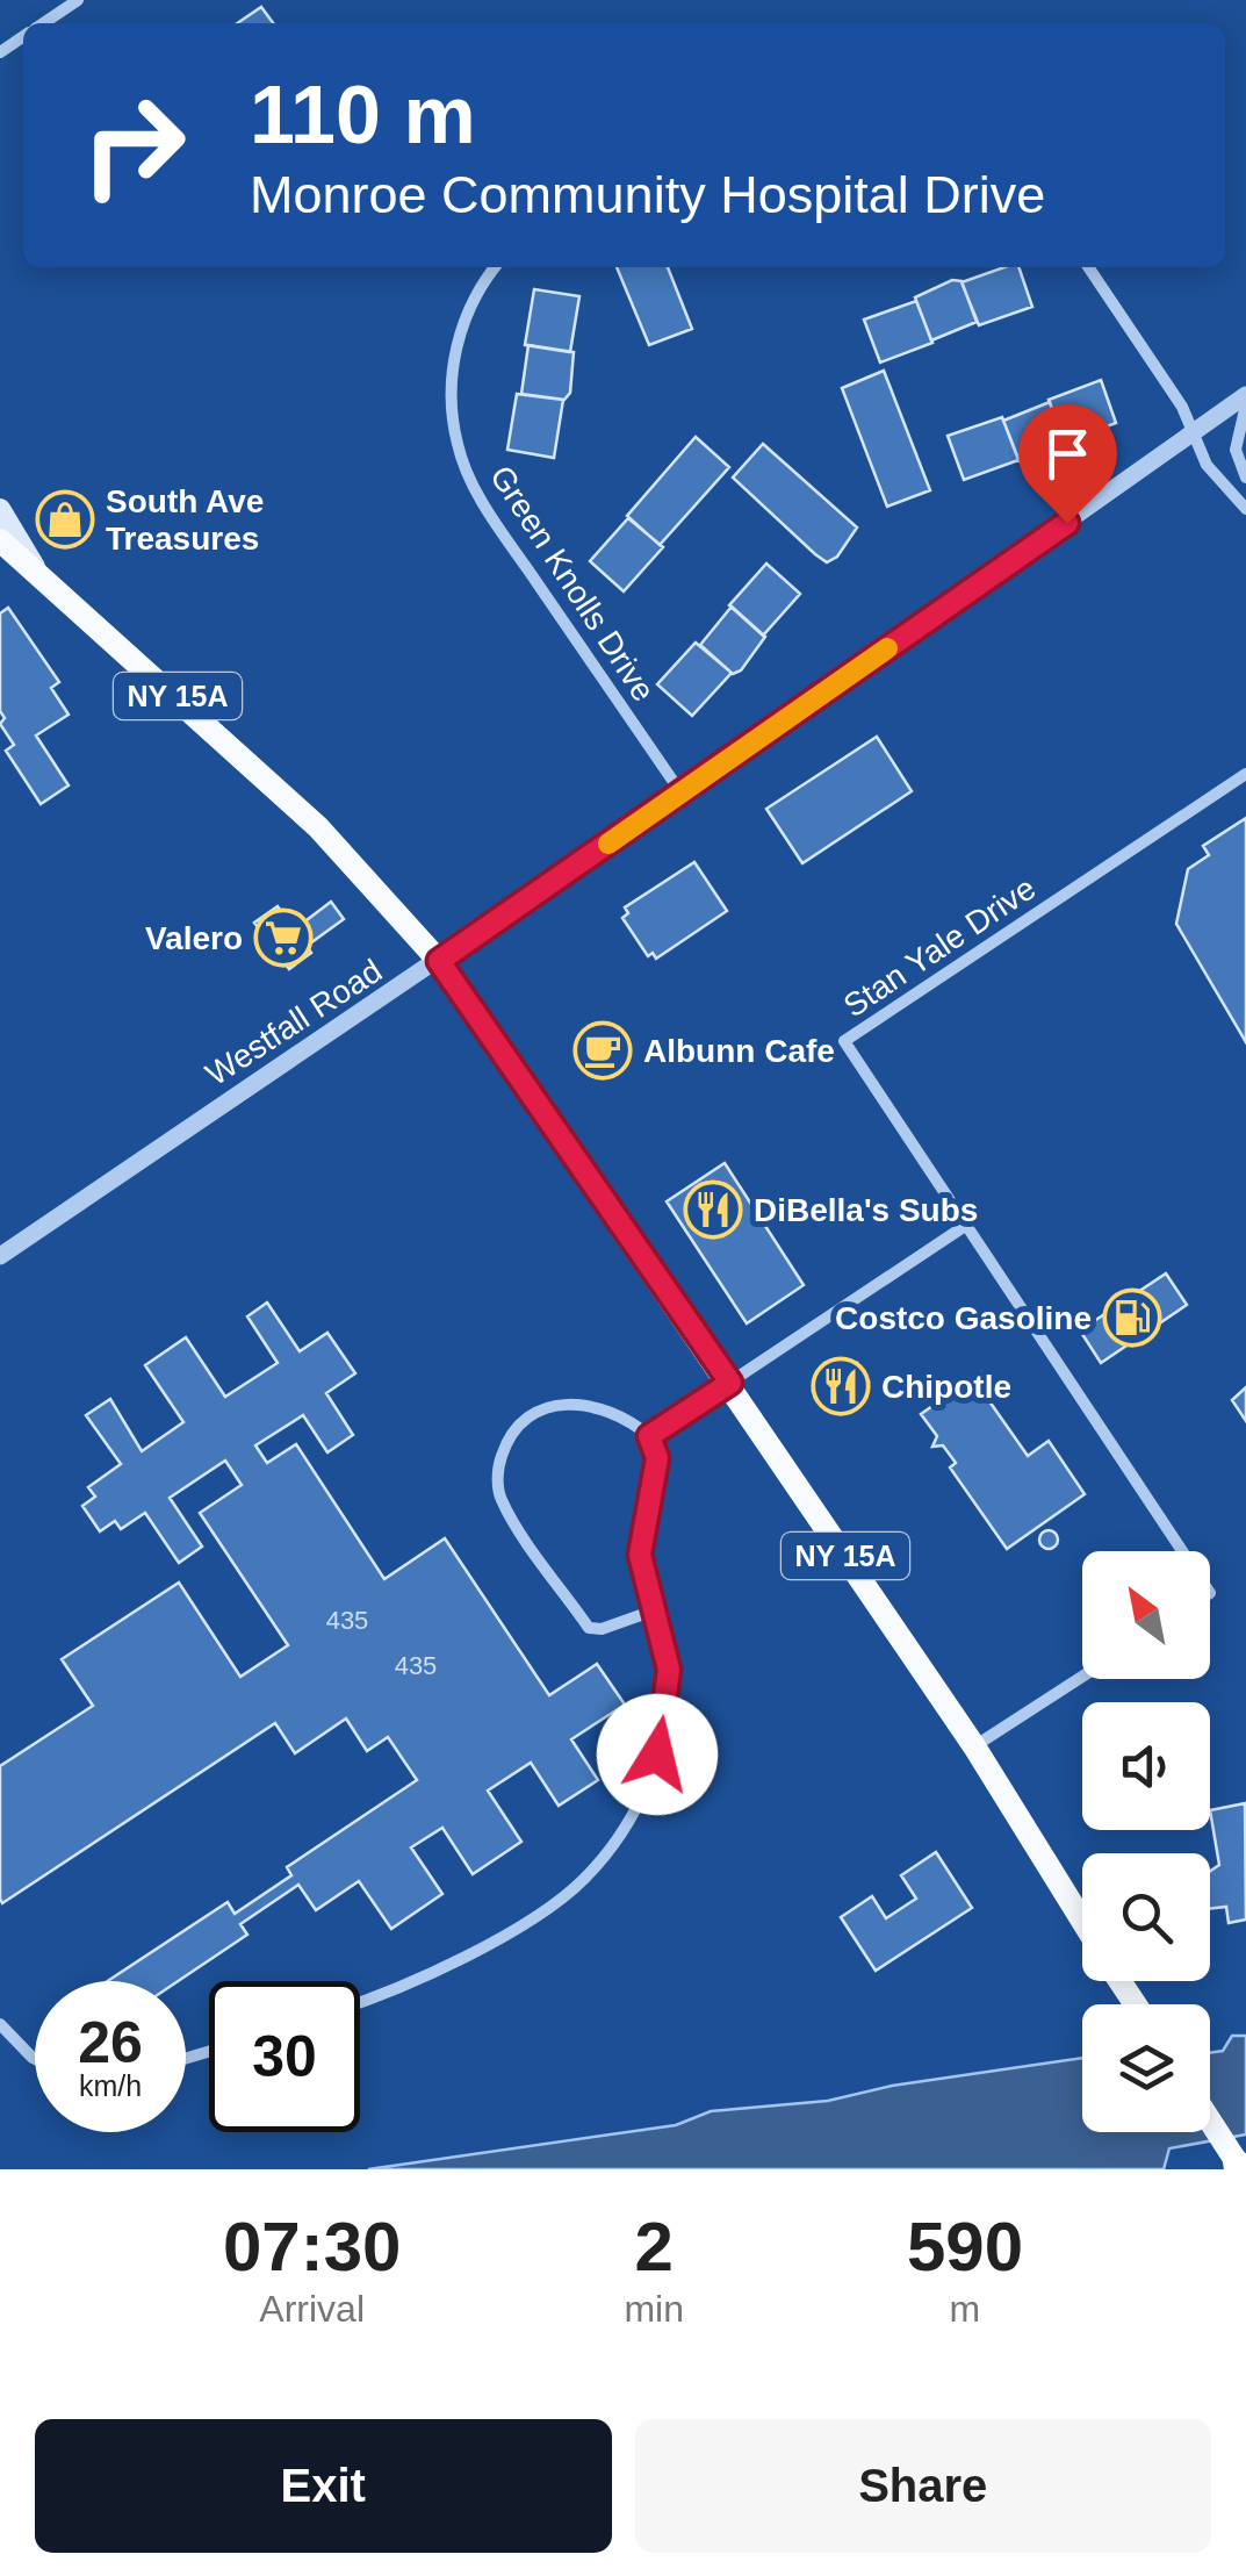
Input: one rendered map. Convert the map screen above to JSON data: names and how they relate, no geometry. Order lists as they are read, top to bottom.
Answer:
{
  "streets": {
    "main road": ["NY 15A"],
    "street": ["Green Knolls Drive", "Stan Yale Drive", "Westfall Road"]
  },
  "crossings": [
    ["Green Knolls Drive", "Westfall Road"],
    ["NY 15A", "Westfall Road"]
  ],
  "places": {
    "shop": ["South Ave Treasures"],
    "supermarket": ["Valero"],
    "cafe": ["Albunn Cafe"],
    "restaurant": ["DiBella's Subs", "Chipotle"],
    "fuel station": ["Costco Gasoline"]
  },
  "house_numbers": ["435", "435"],
  "north": "top left",
  "page": {
    "turn": ["110 m", "Monroe Community Hospital Drive"],
    "speed": "26 km/h",
    "limit": "30",
    "eta": [
      "07:30",
      "Arrival",
      "2",
      "min",
      "590",
      "m"
    ],
    "buttons": ["Exit", "Share"]
  }
}
